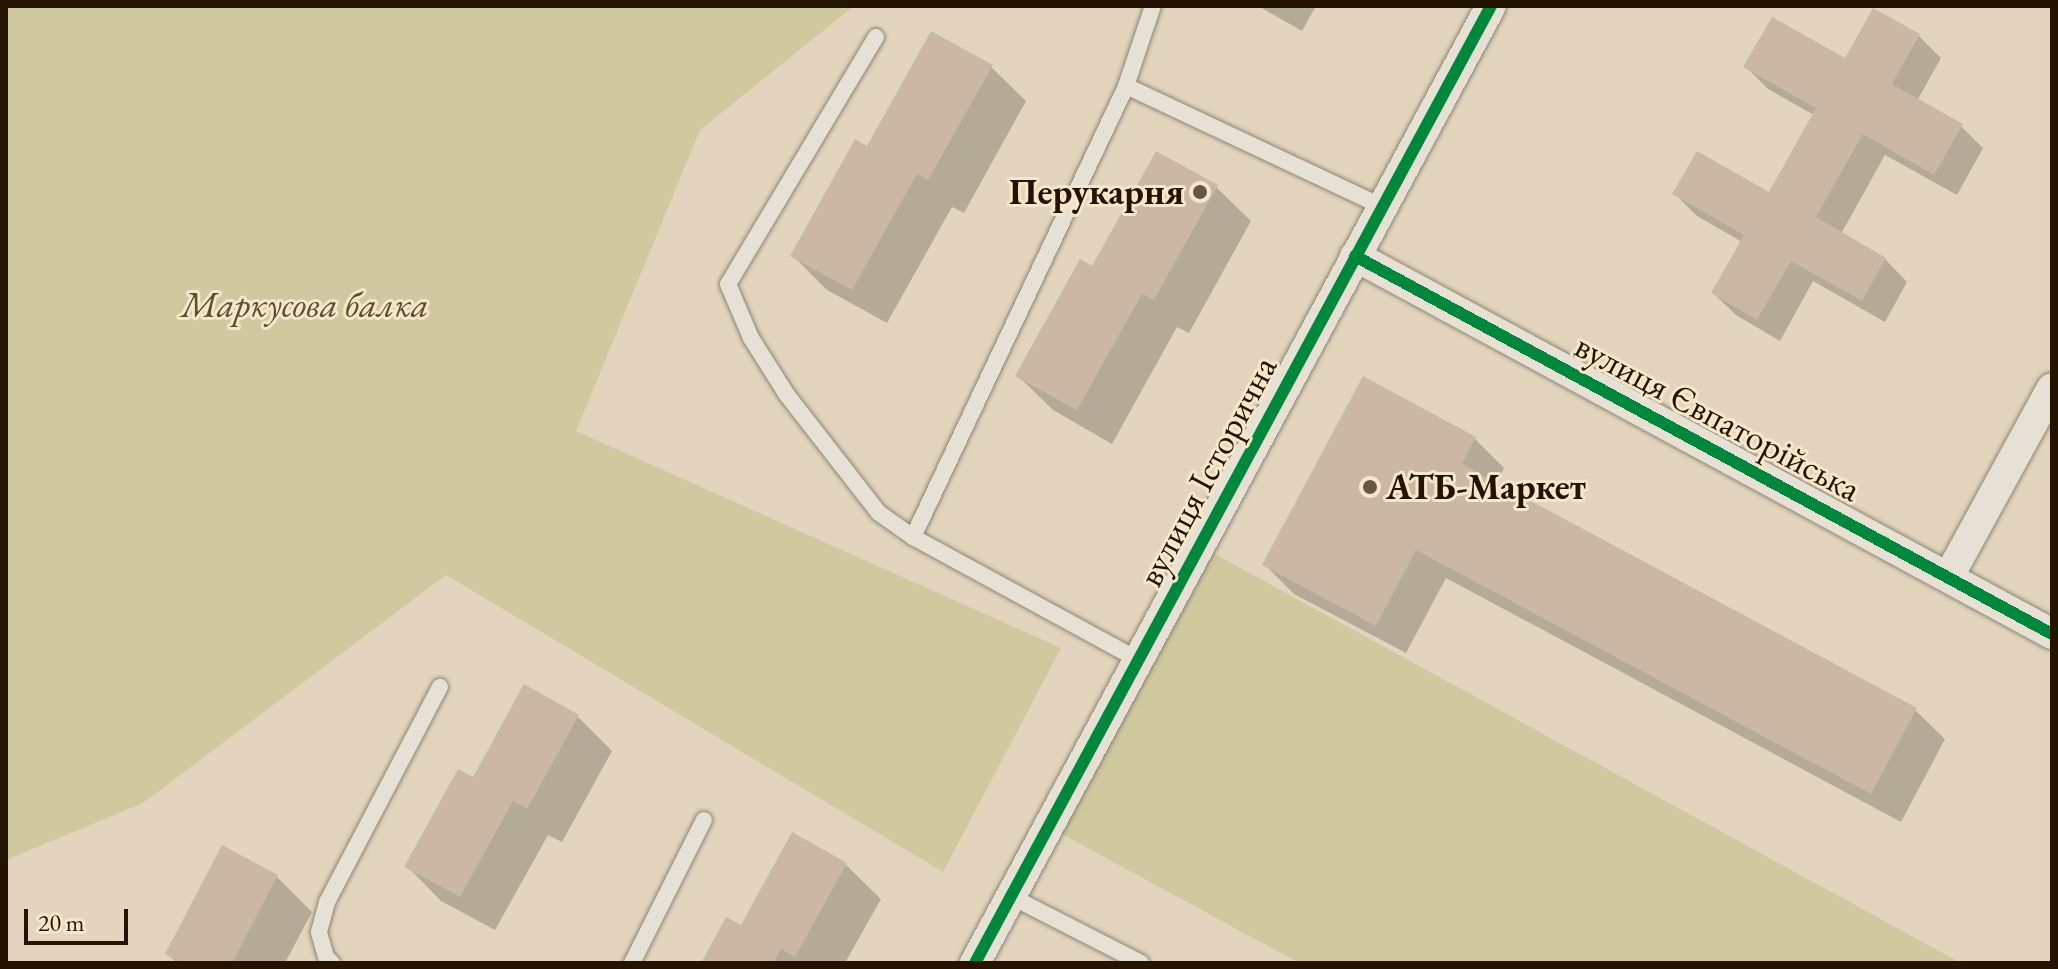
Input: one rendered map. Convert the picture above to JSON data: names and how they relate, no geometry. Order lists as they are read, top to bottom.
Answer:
{
  "streets": {
    "street": ["вулиця Євпаторійська", "вулиця Історична"]
  },
  "crossings": [
    ["вулиця Євпаторійська", "вулиця Історична"]
  ],
  "parks": ["Маркусова балка"],
  "places": ["Перукарня", "АТБ-Маркет"],
  "scale_bar": "20 m"
}
